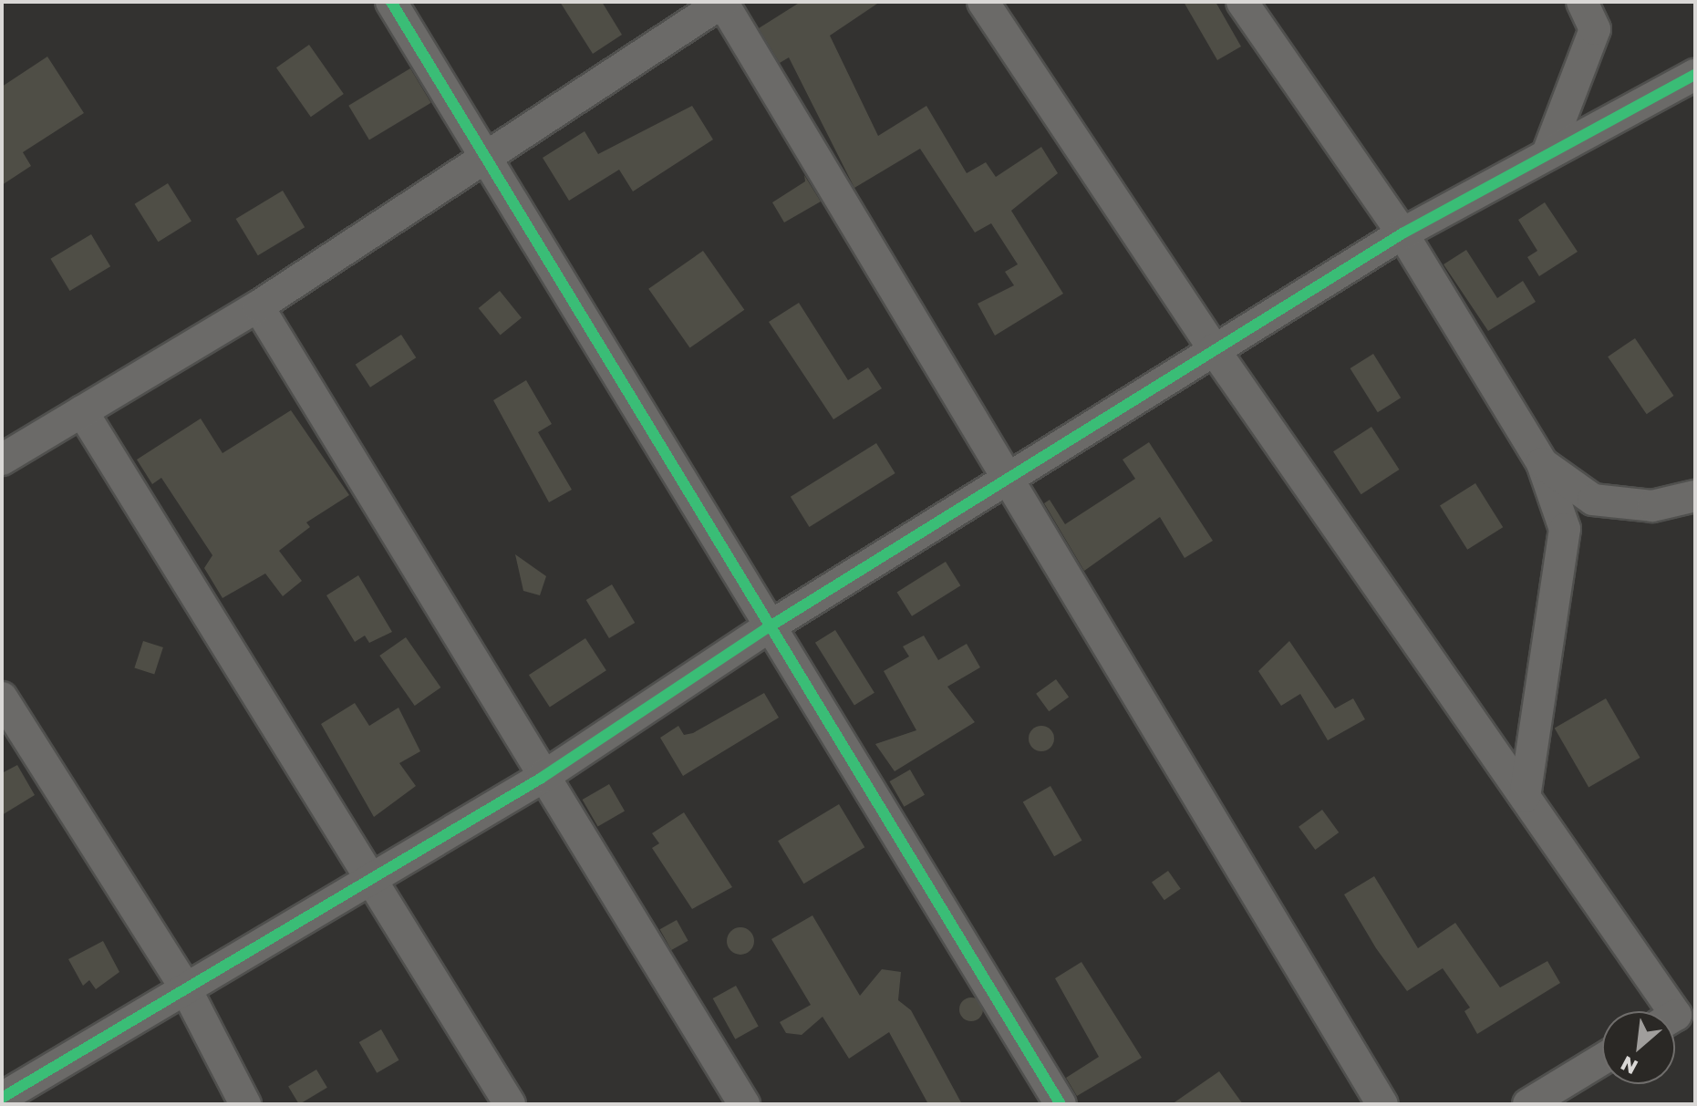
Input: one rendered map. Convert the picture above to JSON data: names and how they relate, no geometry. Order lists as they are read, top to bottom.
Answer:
{
  "north": "bottom left"
}
